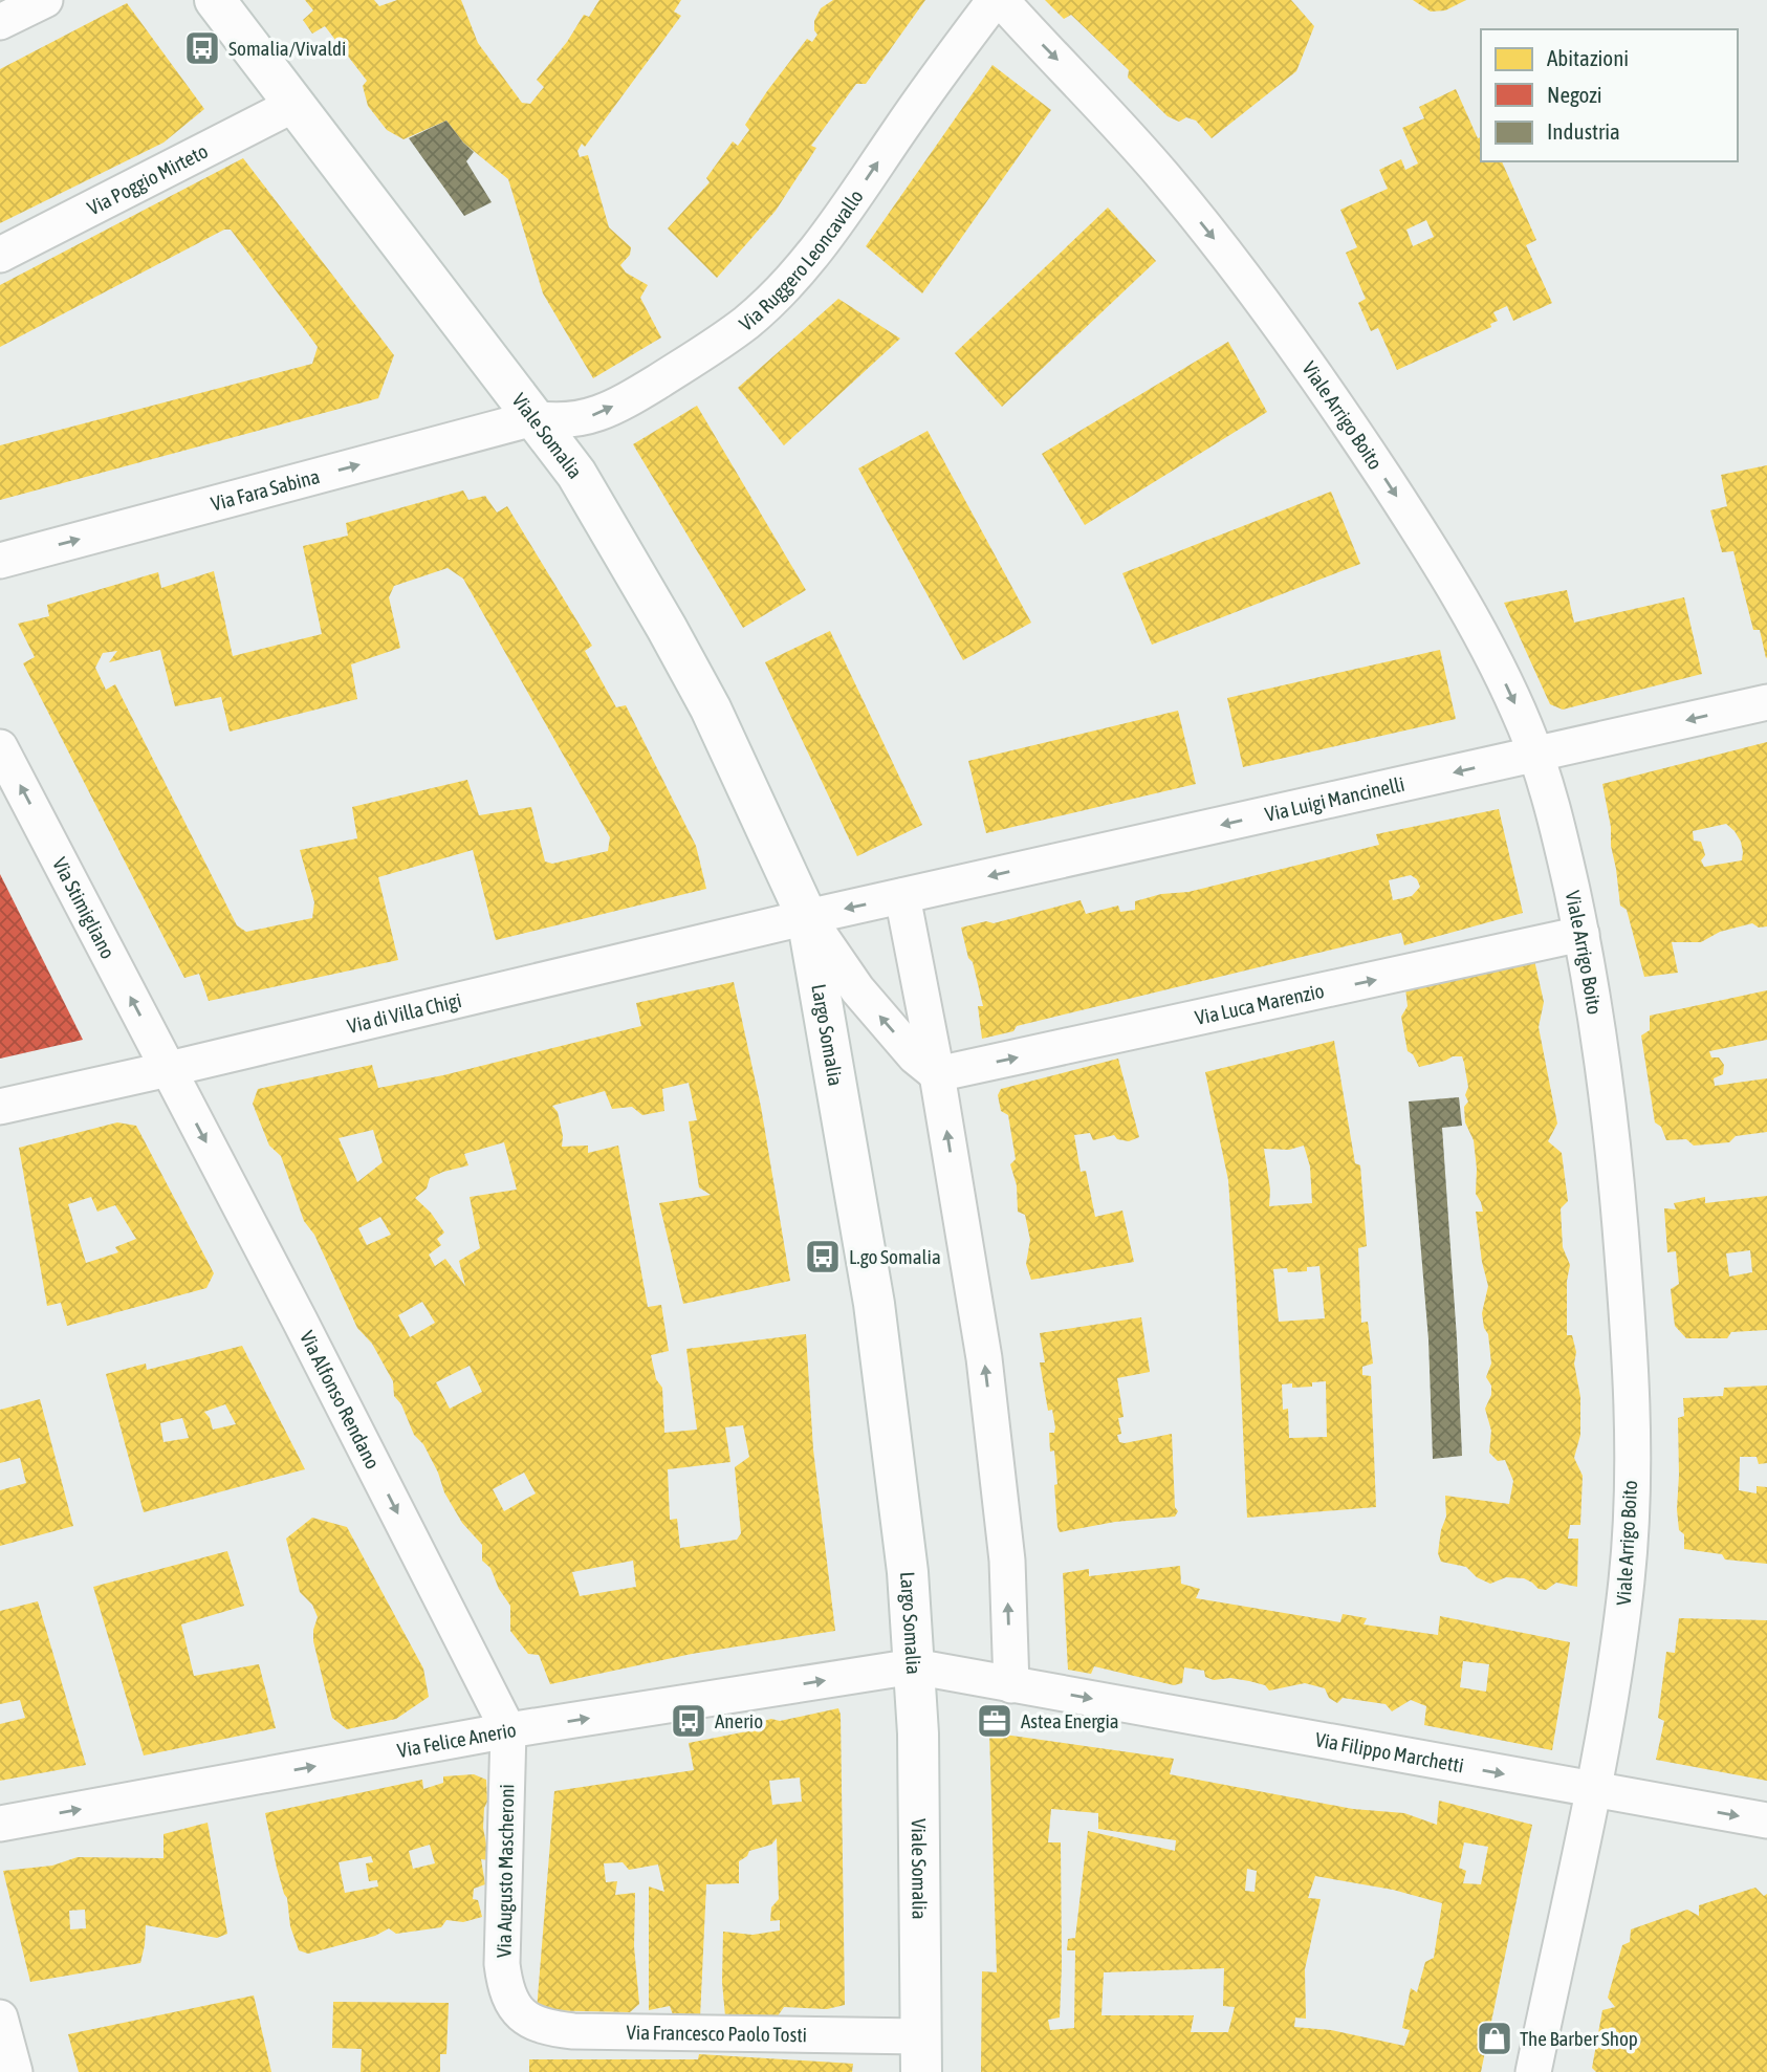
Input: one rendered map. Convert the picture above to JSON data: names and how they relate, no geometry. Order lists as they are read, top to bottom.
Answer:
{
  "streets": {
    "main road": ["Viale Somalia", "Largo Somalia"],
    "street": [
      "Via Poggio Mirteto",
      "Via Ruggero Leoncavallo",
      "Viale Arrigo Boito",
      "Via Fara Sabina",
      "Via Luigi Mancinelli",
      "Via Stimigliano",
      "Via Luca Marenzio",
      "Via di Villa Chigi",
      "Via Alfonso Rendano",
      "Via Felice Anerio",
      "Via Filippo Marchetti",
      "Via Augusto Mascheroni",
      "Via Francesco Paolo Tosti"
    ]
  },
  "crossings": [
    ["Via Poggio Mirteto", "Viale Somalia"],
    ["Via Ruggero Leoncavallo", "Viale Somalia"],
    ["Via Ruggero Leoncavallo", "Via Fara Sabina"],
    ["Viale Arrigo Boito", "Via Luigi Mancinelli"],
    ["Viale Arrigo Boito", "Via Luca Marenzio"],
    ["Viale Arrigo Boito", "Via Filippo Marchetti"],
    ["Viale Somalia", "Via Fara Sabina"],
    ["Viale Somalia", "Via di Villa Chigi"],
    ["Viale Somalia", "Largo Somalia"],
    ["Viale Somalia", "Via Felice Anerio"],
    ["Viale Somalia", "Via Francesco Paolo Tosti"],
    ["Via Stimigliano", "Via di Villa Chigi"],
    ["Via Stimigliano", "Via Alfonso Rendano"],
    ["Via Luca Marenzio", "Largo Somalia"],
    ["Via di Villa Chigi", "Largo Somalia"],
    ["Via di Villa Chigi", "Via Alfonso Rendano"],
    ["Largo Somalia", "Via Felice Anerio"],
    ["Largo Somalia", "Via Filippo Marchetti"],
    ["Via Alfonso Rendano", "Via Felice Anerio"],
    ["Via Alfonso Rendano", "Via Augusto Mascheroni"],
    ["Via Felice Anerio", "Via Augusto Mascheroni"],
    ["Via Augusto Mascheroni", "Via Francesco Paolo Tosti"]
  ],
  "one_way": [
    "Via Ruggero Leoncavallo",
    "Viale Arrigo Boito",
    "Via Fara Sabina",
    "Via Luigi Mancinelli",
    "Via Stimigliano",
    "Via Luca Marenzio",
    "Via Alfonso Rendano",
    "Via Felice Anerio",
    "Via Filippo Marchetti"
  ],
  "places": {
    "bus stop": ["Somalia/Vivaldi", "L.go Somalia", "Anerio"],
    "office": ["Astea Energia"],
    "shop": ["The Barber Shop"]
  },
  "legend": ["Abitazioni", "Negozi", "Industria"]
}
